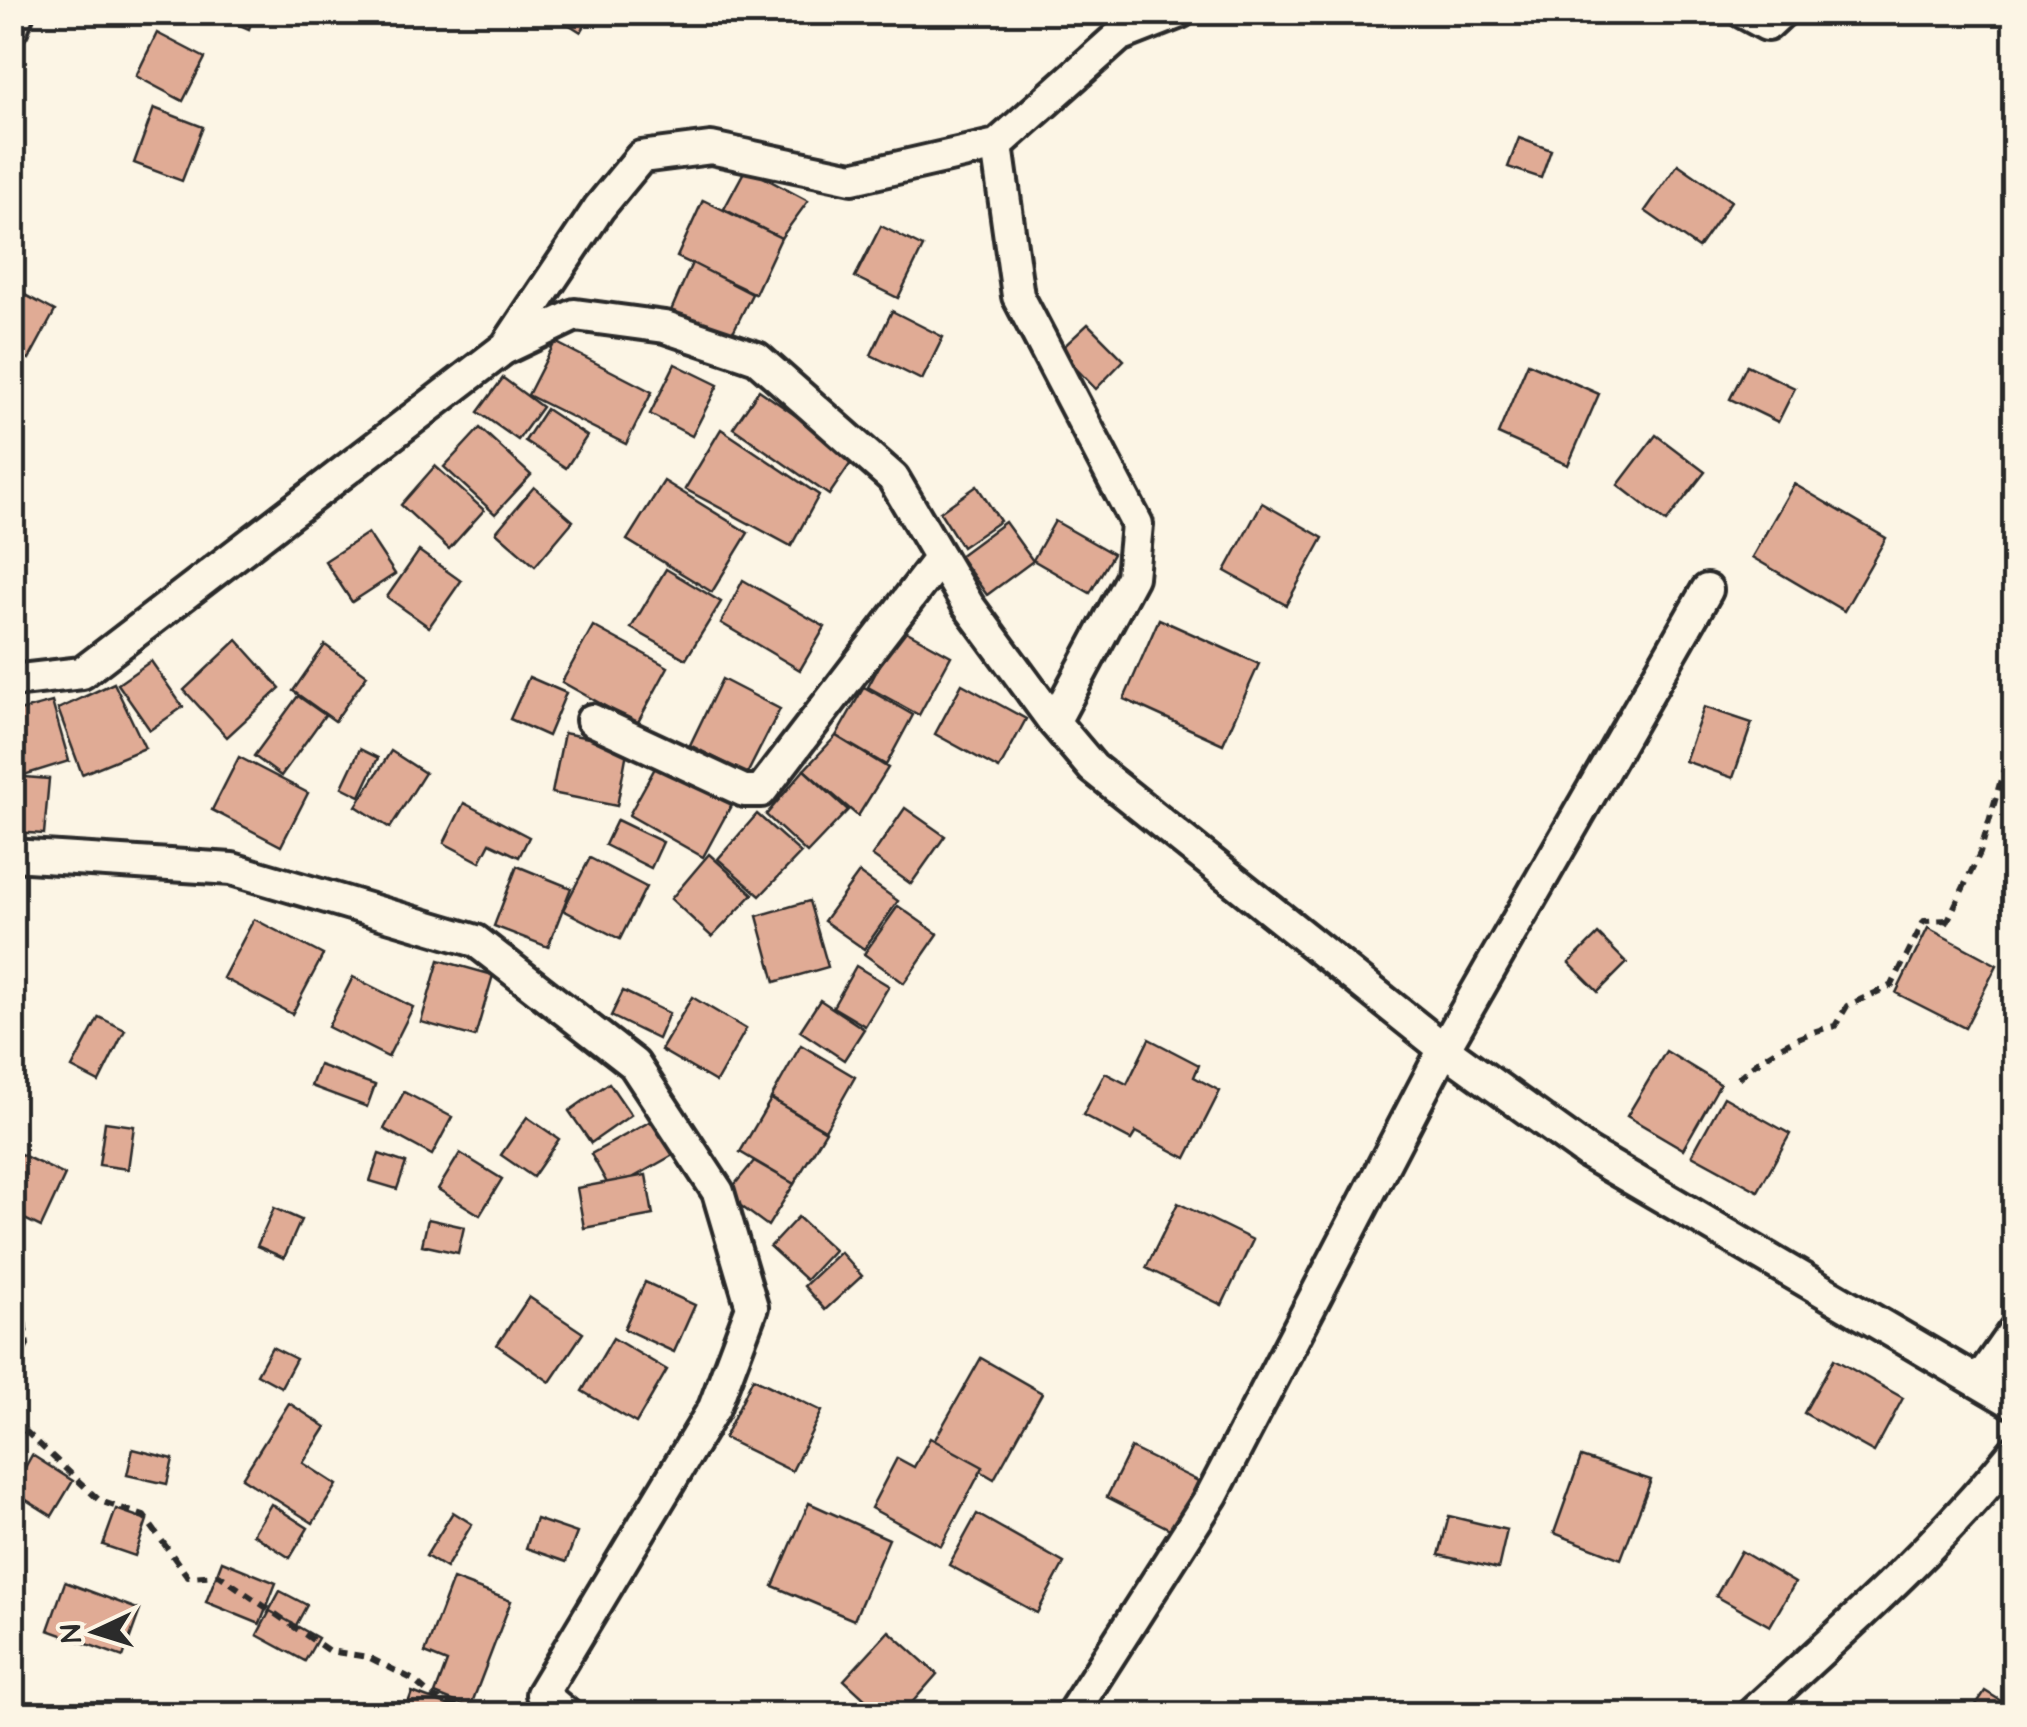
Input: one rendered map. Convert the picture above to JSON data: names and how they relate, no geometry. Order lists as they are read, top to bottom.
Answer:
{
  "north": "left"
}
